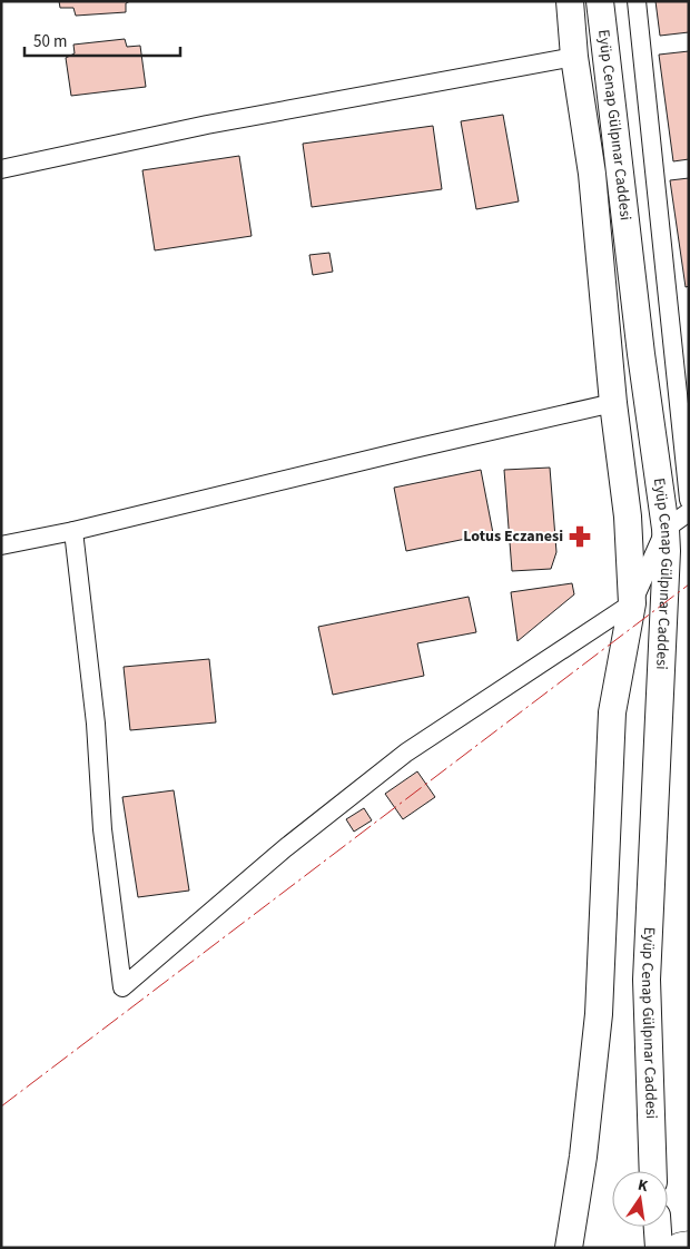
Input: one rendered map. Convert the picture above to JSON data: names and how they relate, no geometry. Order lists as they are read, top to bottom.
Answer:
{
  "streets": {
    "main road": ["Eyüp Cenap Gülpınar Caddesi"]
  },
  "places": {
    "pharmacy": ["Lotus Eczanesi"]
  },
  "scale_bar": "50 m",
  "north": "top"
}
